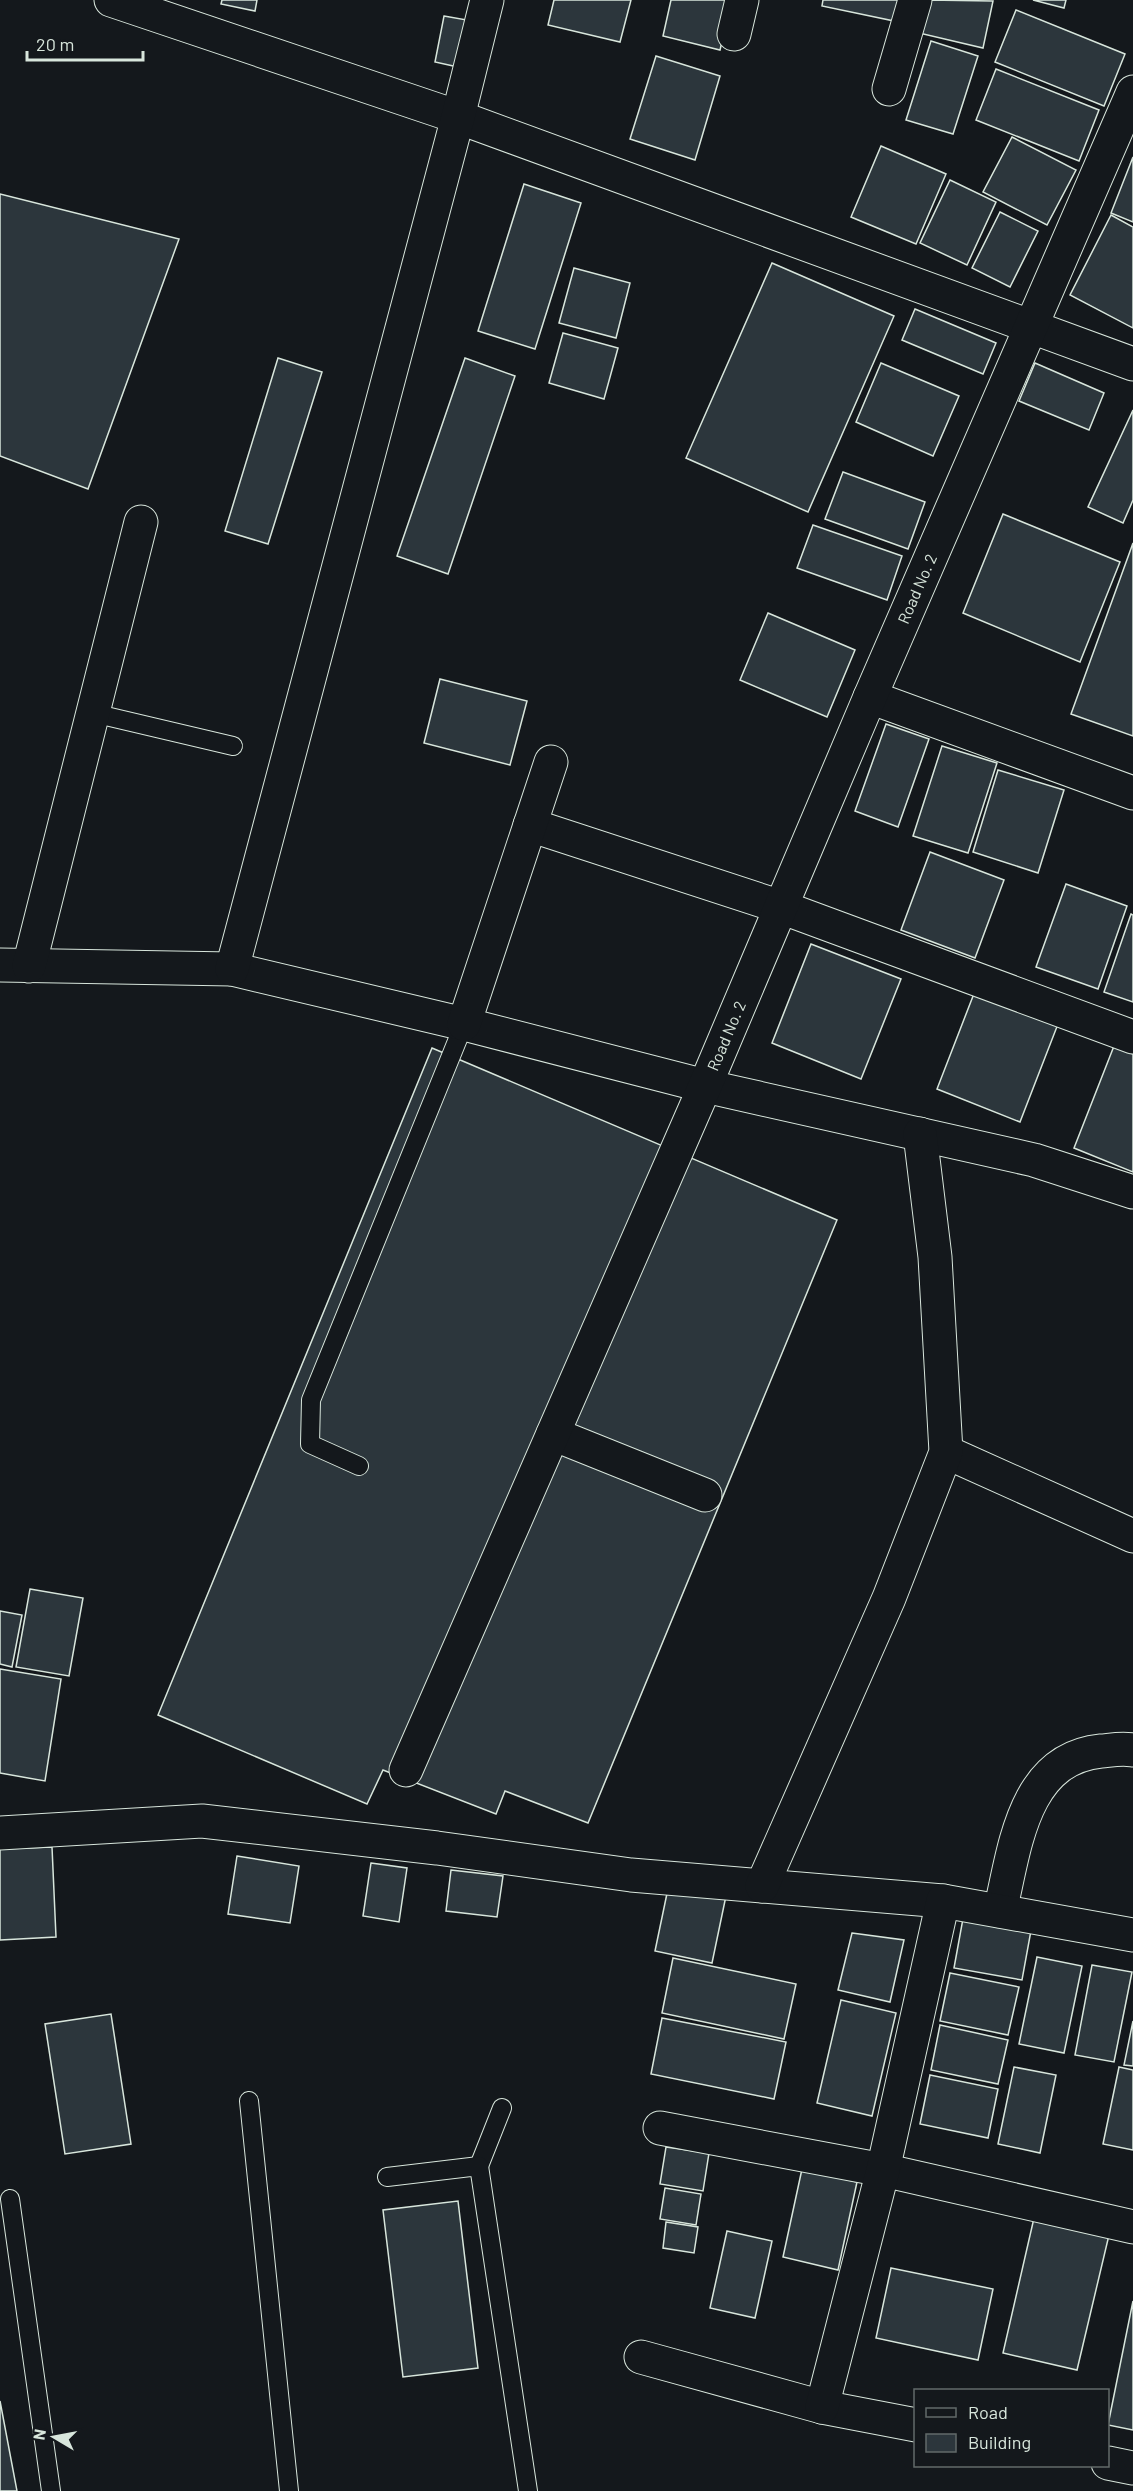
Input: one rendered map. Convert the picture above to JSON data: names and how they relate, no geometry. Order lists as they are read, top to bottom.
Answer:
{
  "streets": {
    "street": ["Road No. 2"]
  },
  "legend": ["Road", "Building"],
  "scale_bar": "20 m",
  "north": "left"
}
